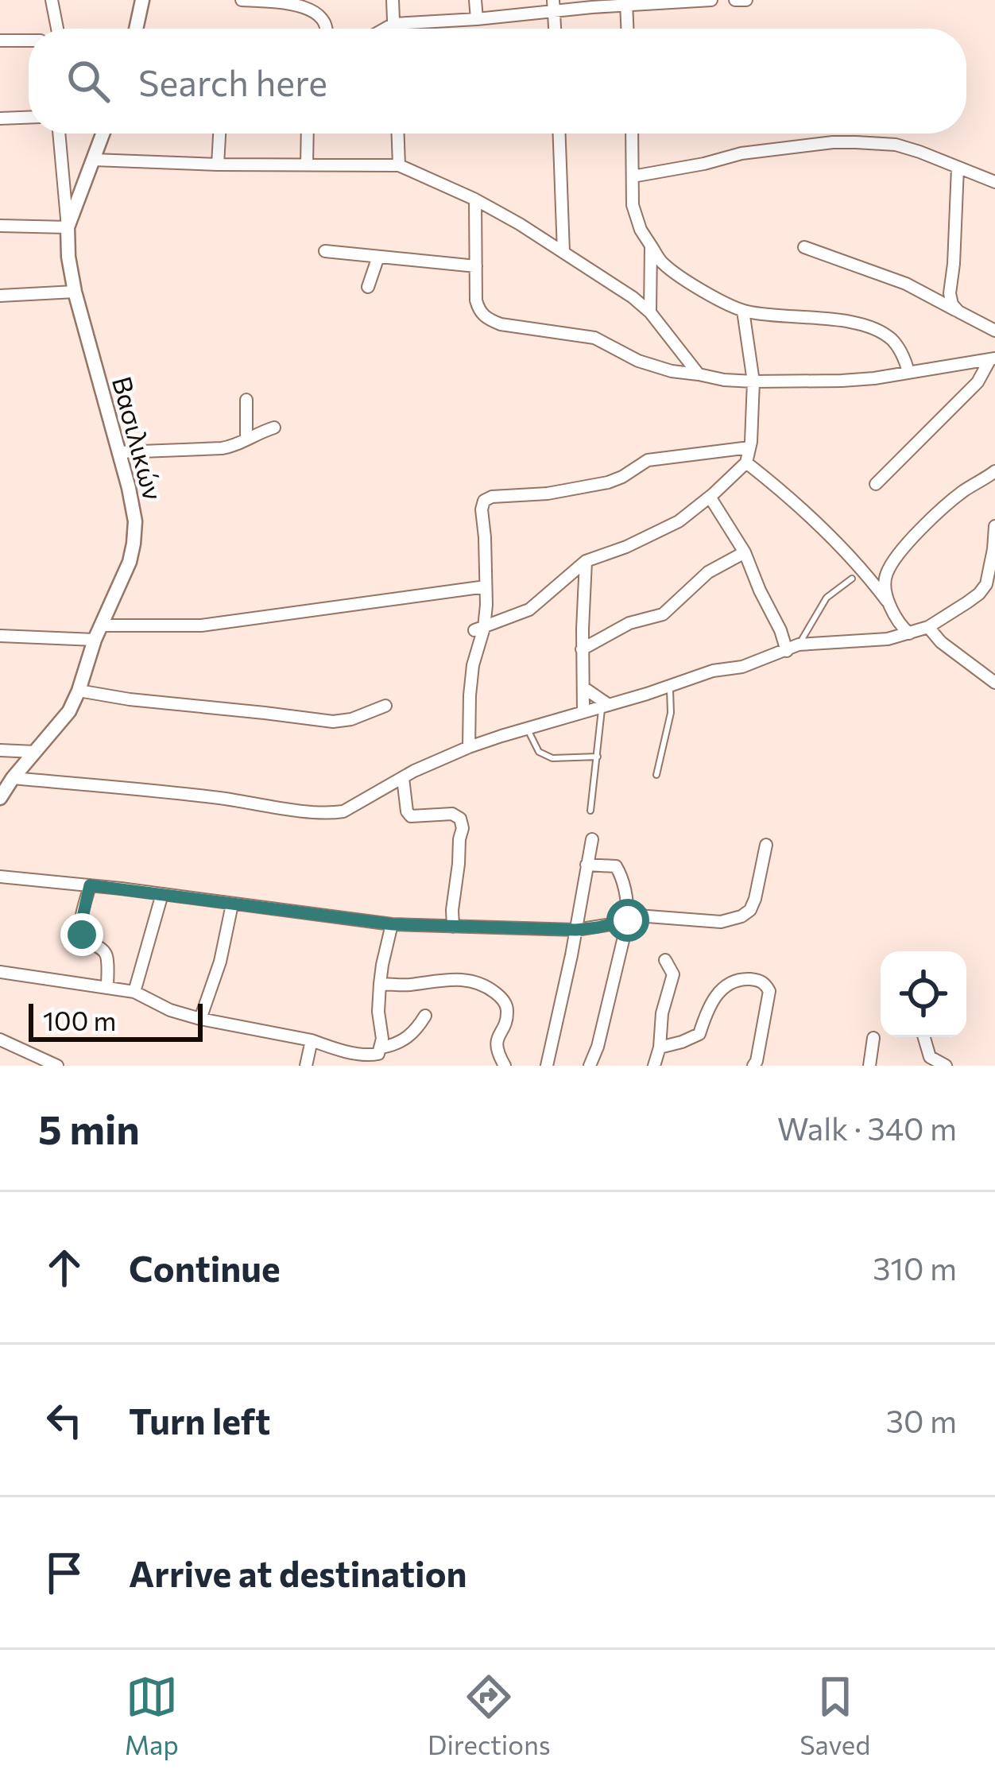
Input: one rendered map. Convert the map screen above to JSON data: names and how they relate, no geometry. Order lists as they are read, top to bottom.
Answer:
{
  "streets": {
    "street": ["Βασιλικών"]
  },
  "scale_bar": "100 m",
  "page": {
    "search": "Search here",
    "scale": "100 m",
    "heading": ["5 min", "Walk · 340 m"],
    "list": [
      ["Continue", "310 m"],
      ["Turn left", "30 m"],
      "Arrive at destination"
    ],
    "nav": ["Map", "Directions", "Saved"]
  }
}
